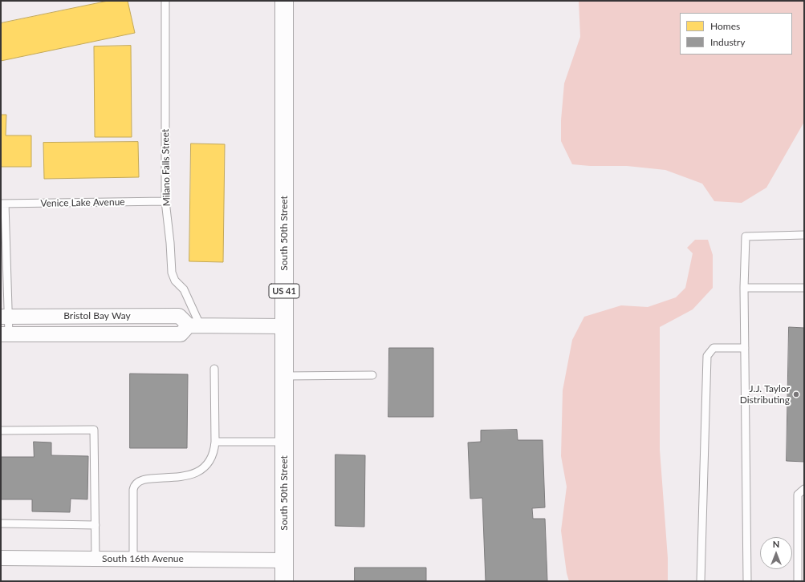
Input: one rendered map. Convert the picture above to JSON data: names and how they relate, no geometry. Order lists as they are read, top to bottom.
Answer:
{
  "streets": {
    "main road": ["South 50th Street", "US 41"],
    "street": ["Bristol Bay Way", "South 16th Avenue"],
    "lane": ["Milano Falls Street", "Venice Lake Avenue"]
  },
  "crossings": [
    ["Milano Falls Street", "Venice Lake Avenue"],
    ["Milano Falls Street", "Bristol Bay Way"],
    ["South 50th Street", "South 16th Avenue"]
  ],
  "places": ["J.J. Taylor Distributing"],
  "legend": ["Homes", "Industry"],
  "north": "top"
}
